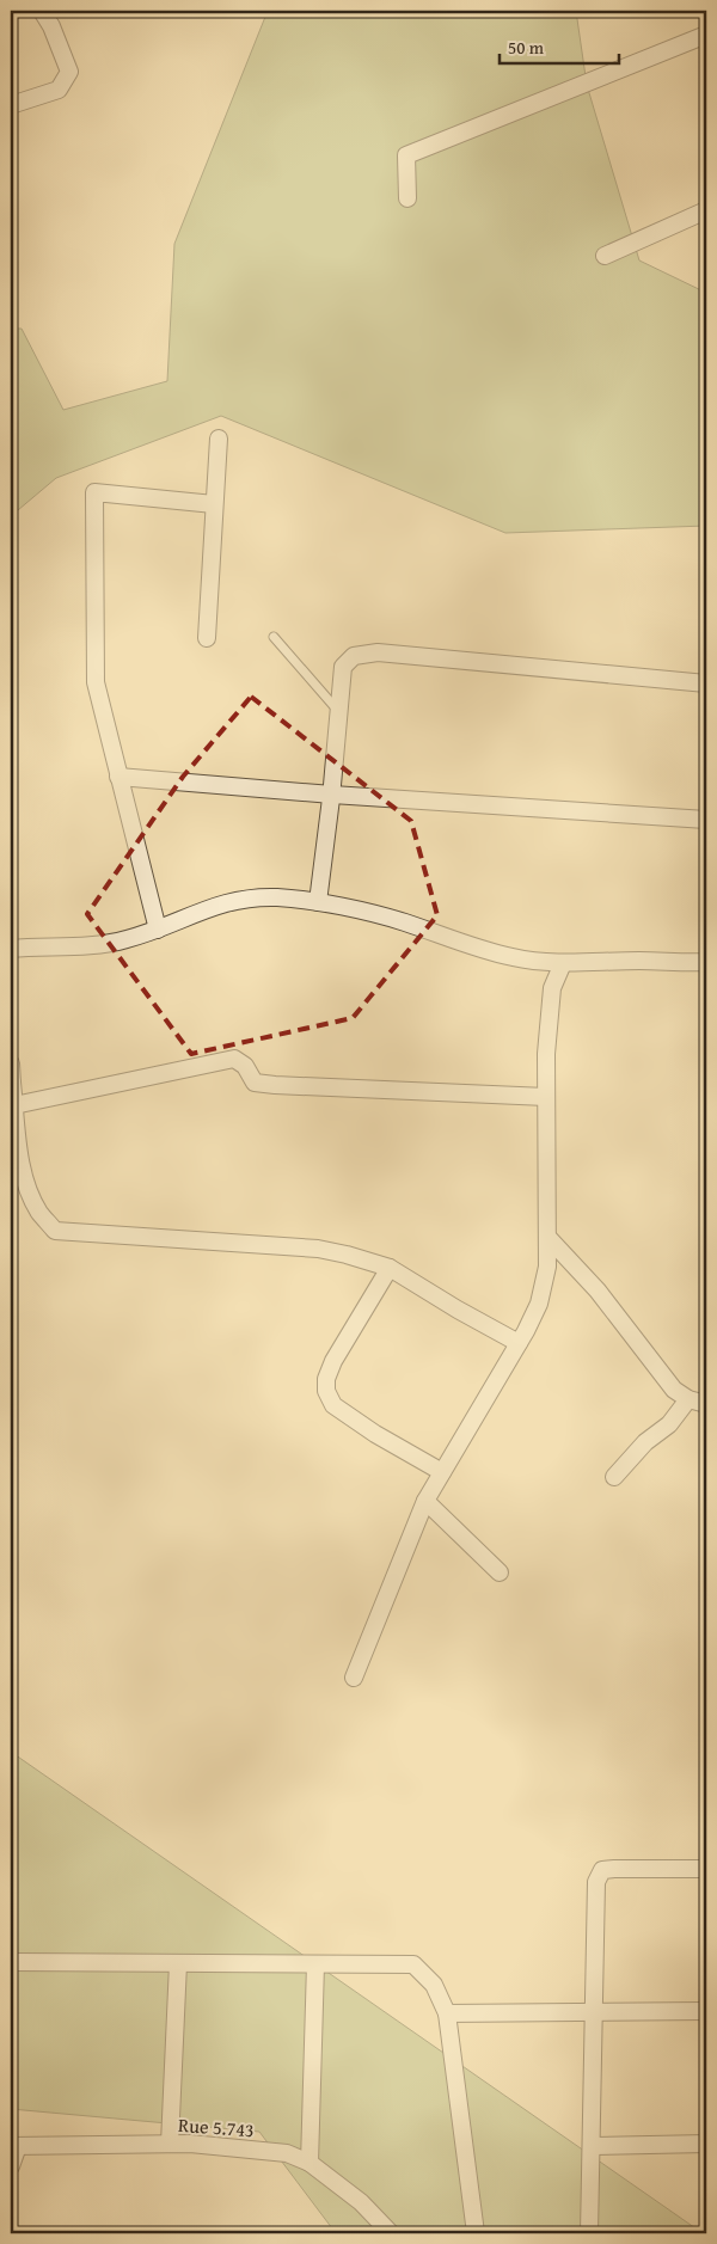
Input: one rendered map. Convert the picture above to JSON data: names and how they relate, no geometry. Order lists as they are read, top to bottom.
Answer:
{
  "streets": {
    "street": ["Rue 5.743"]
  },
  "scale_bar": "50 m"
}
